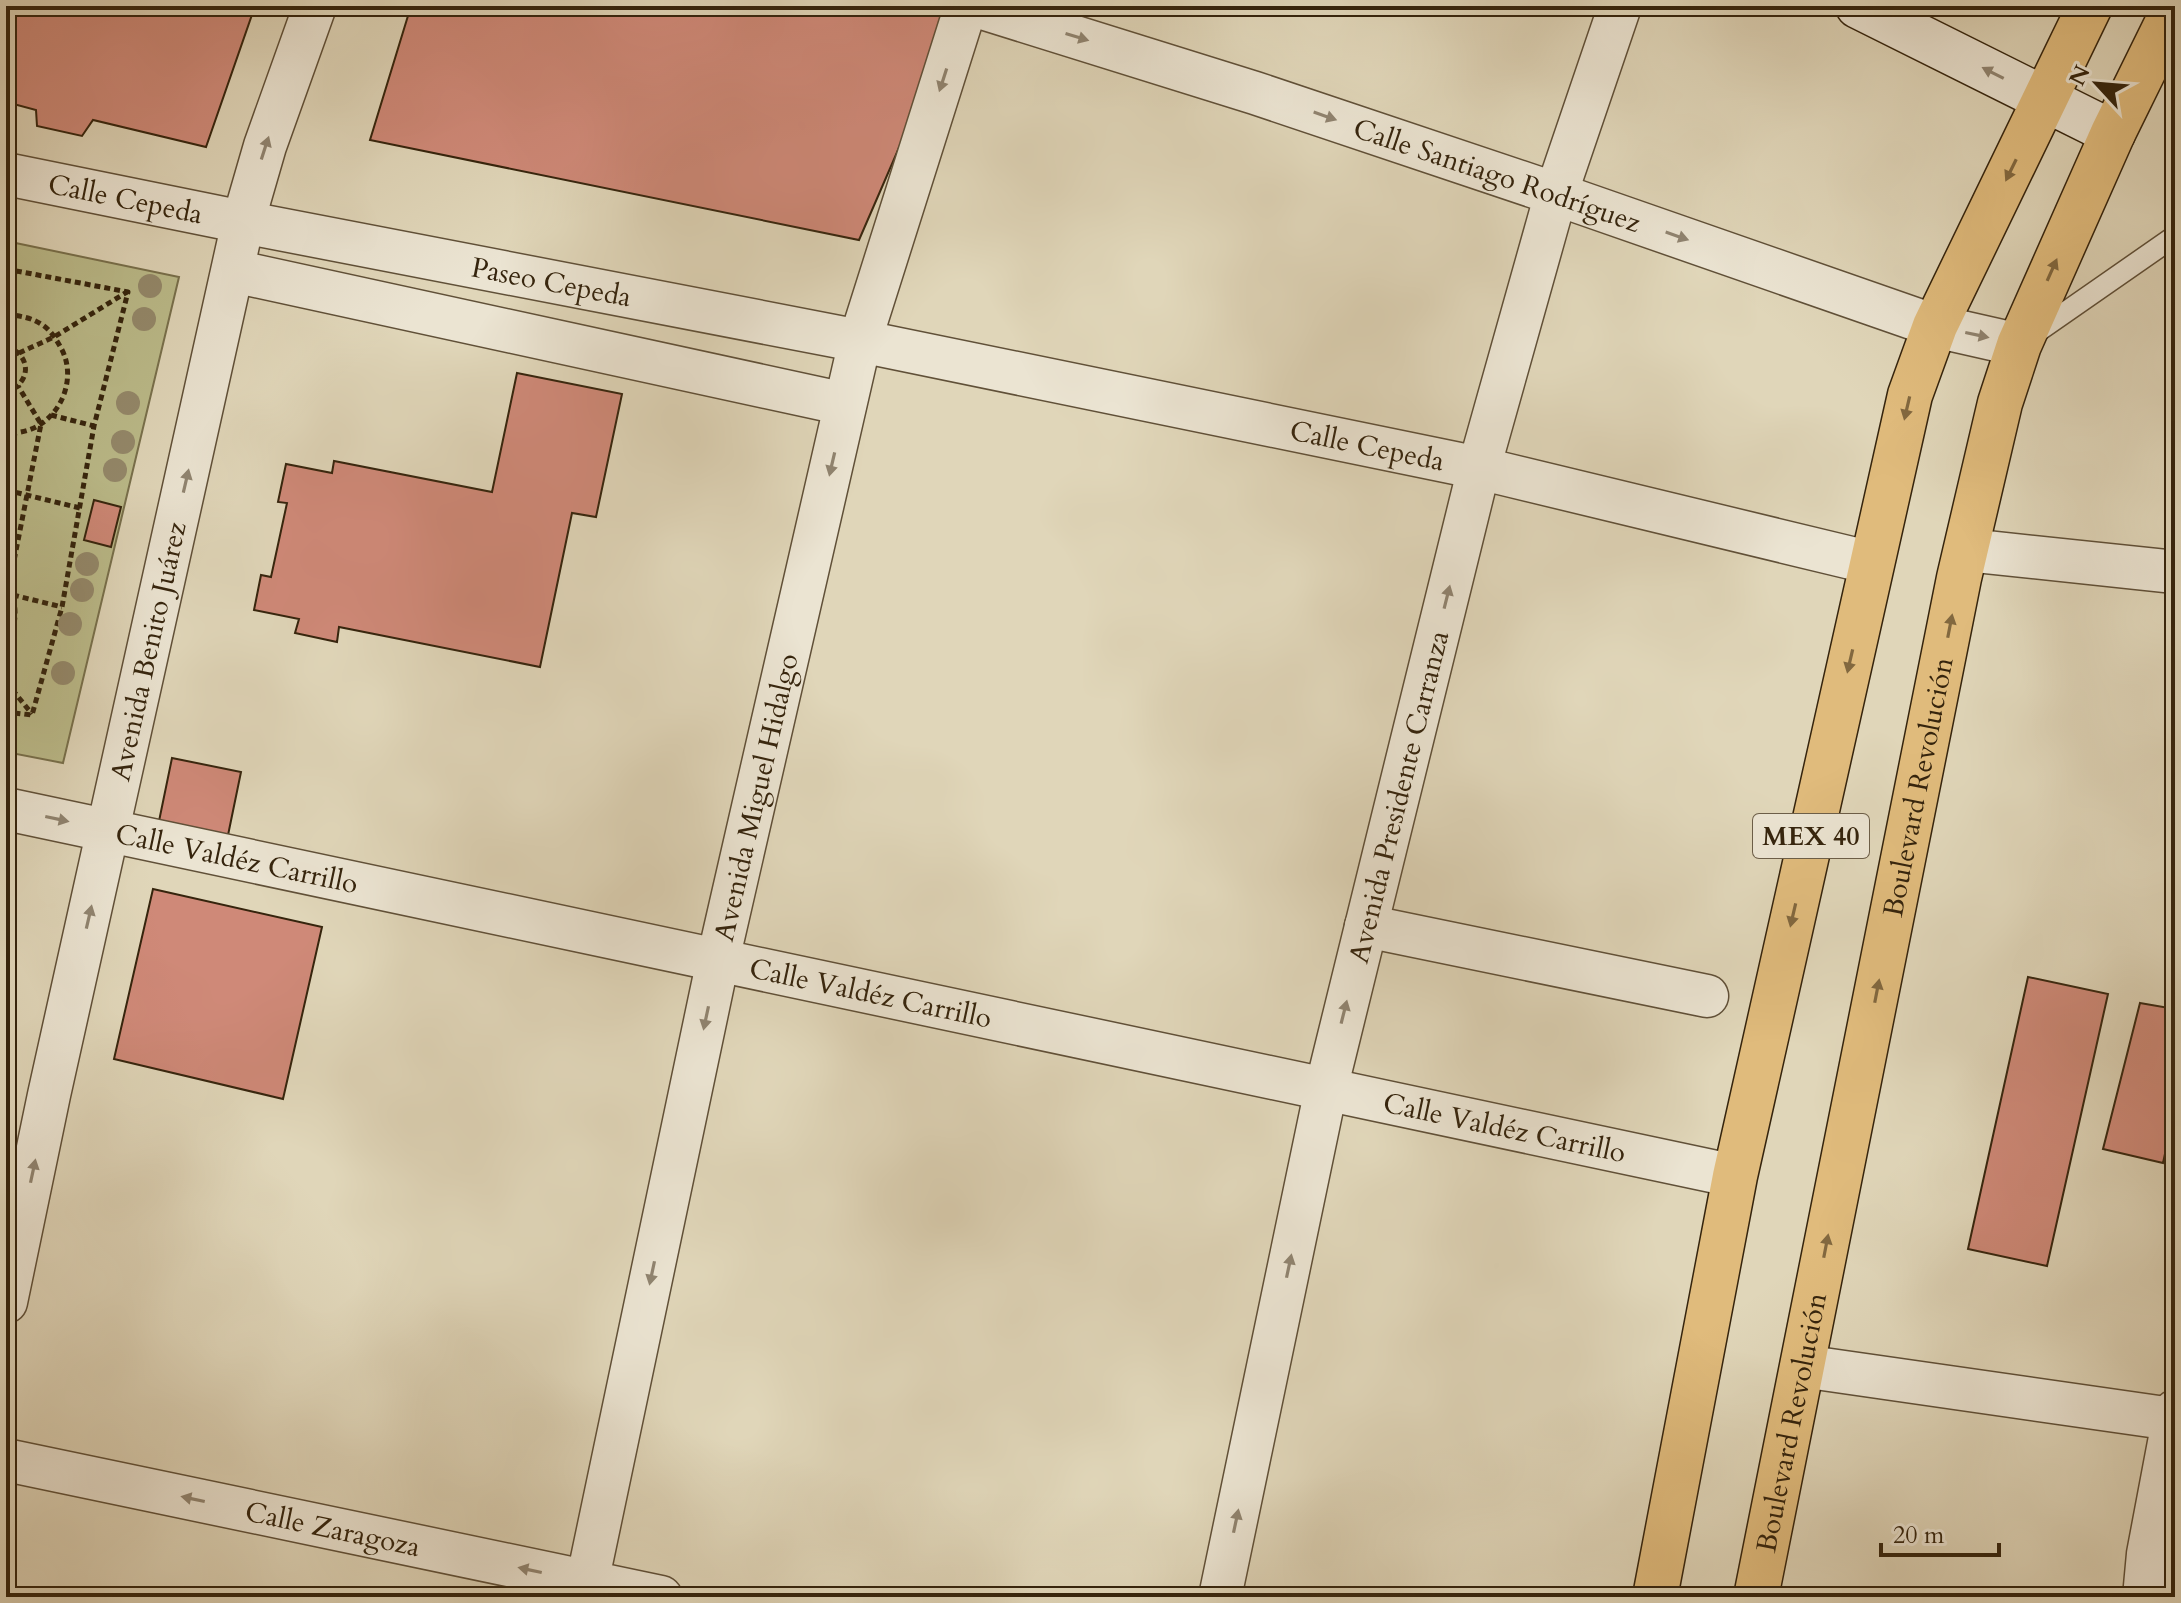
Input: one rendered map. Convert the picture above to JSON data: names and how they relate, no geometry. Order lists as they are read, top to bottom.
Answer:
{
  "streets": {
    "main road": ["Boulevard Revolución", "MEX 40"],
    "street": [
      "Calle Santiago Rodríguez",
      "Calle Cepeda",
      "Paseo Cepeda",
      "Avenida Benito Juárez",
      "Avenida Presidente Carranza",
      "Avenida Miguel Hidalgo",
      "Calle Valdéz Carrillo",
      "Calle Zaragoza"
    ]
  },
  "crossings": [
    ["Calle Santiago Rodríguez", "Boulevard Revolución"],
    ["Calle Santiago Rodríguez", "Avenida Presidente Carranza"],
    ["Calle Santiago Rodríguez", "MEX 40"],
    ["Calle Cepeda", "Paseo Cepeda"],
    ["Calle Cepeda", "Avenida Benito Juárez"],
    ["Calle Cepeda", "Avenida Presidente Carranza"],
    ["Calle Cepeda", "Avenida Miguel Hidalgo"],
    ["Calle Cepeda", "MEX 40"],
    ["Paseo Cepeda", "Avenida Benito Juárez"],
    ["Paseo Cepeda", "Avenida Miguel Hidalgo"],
    ["Avenida Benito Juárez", "Calle Valdéz Carrillo"],
    ["Avenida Presidente Carranza", "Calle Valdéz Carrillo"],
    ["Avenida Miguel Hidalgo", "Calle Valdéz Carrillo"],
    ["Avenida Miguel Hidalgo", "Calle Zaragoza"],
    ["MEX 40", "Calle Valdéz Carrillo"]
  ],
  "one_way": [
    "Calle Santiago Rodríguez",
    "Avenida Benito Juárez",
    "Avenida Presidente Carranza",
    "Avenida Miguel Hidalgo",
    "Calle Zaragoza"
  ],
  "scale_bar": "20 m",
  "north": "top left"
}
